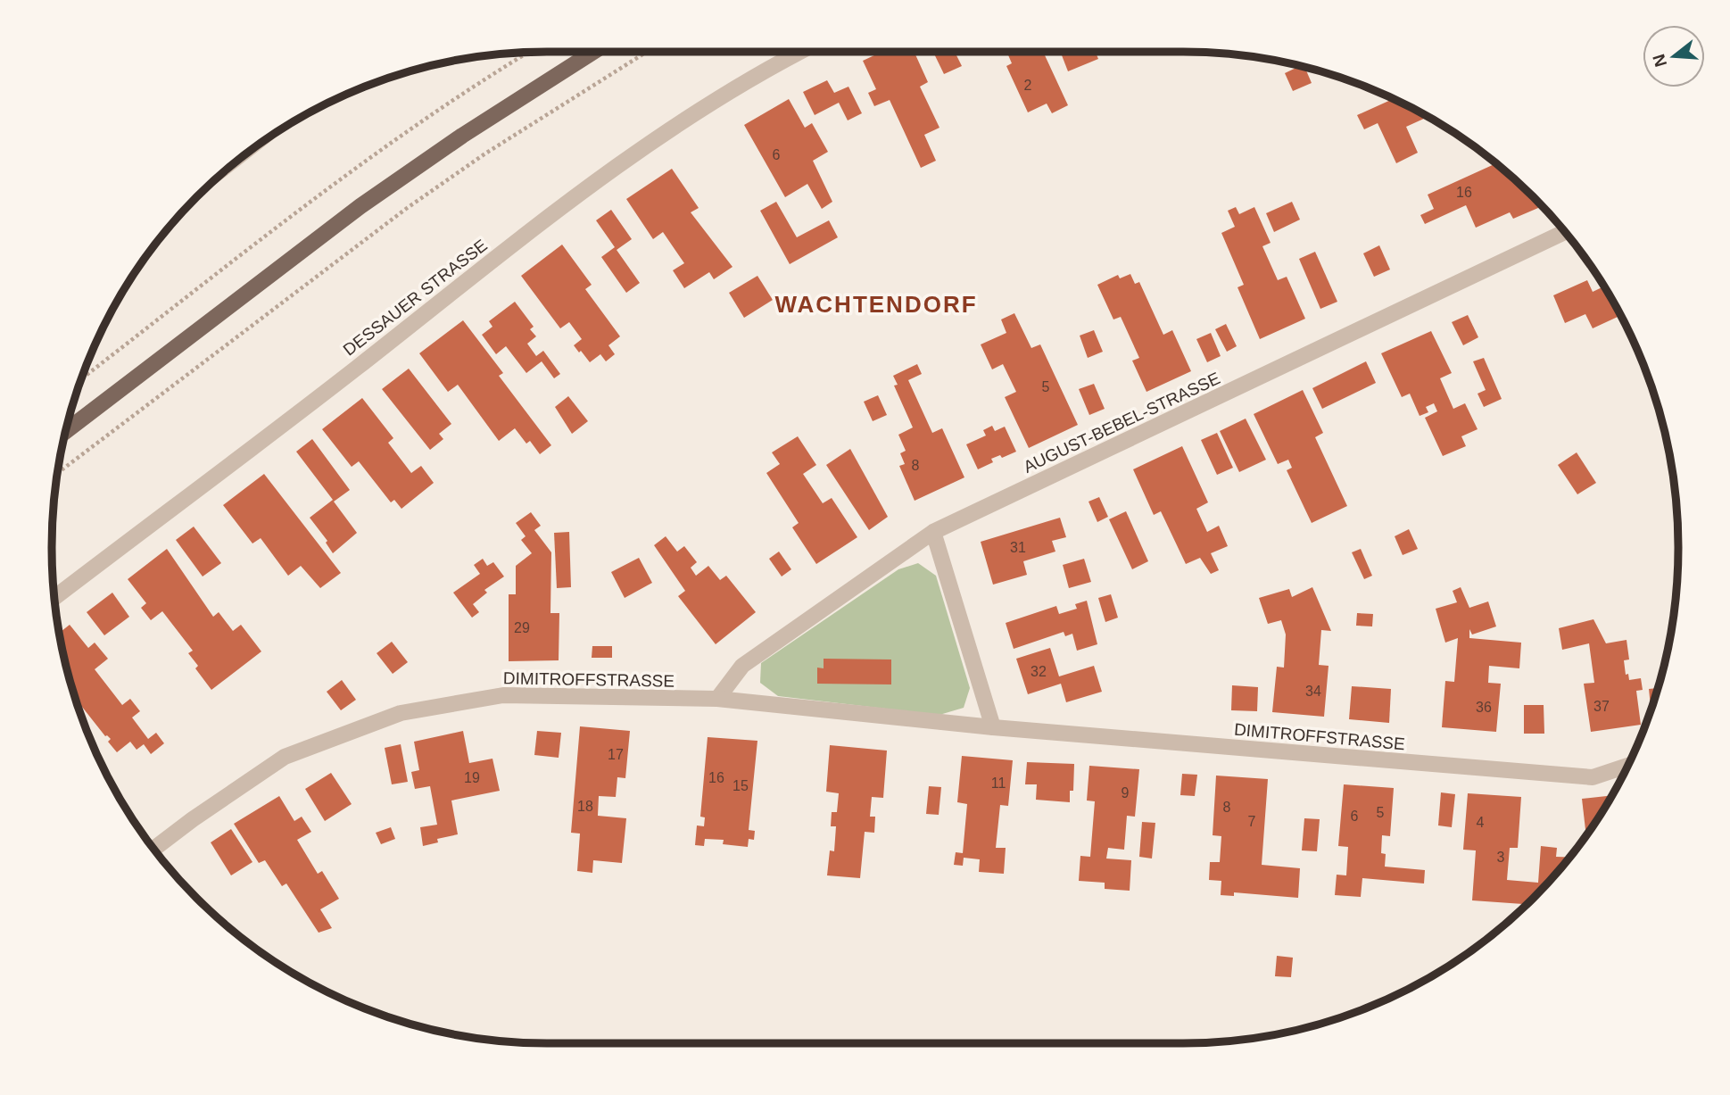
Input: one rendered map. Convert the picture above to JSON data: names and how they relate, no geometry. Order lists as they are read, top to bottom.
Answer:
{
  "streets": {
    "street": ["DESSAUER STRASSE", "AUGUST-BEBEL-STRASSE", "DIMITROFFSTRASSE"]
  },
  "crossings": [
    ["AUGUST-BEBEL-STRASSE", "DIMITROFFSTRASSE"]
  ],
  "districts": ["WACHTENDORF"],
  "house_numbers": [
    "2",
    "6",
    "16",
    "5",
    "8",
    "31",
    "29",
    "32",
    "34",
    "37",
    "36",
    "17",
    "19",
    "16",
    "11",
    "15",
    "9",
    "18",
    "8",
    "5",
    "6",
    "7",
    "4",
    "3"
  ],
  "north": "left"
}
